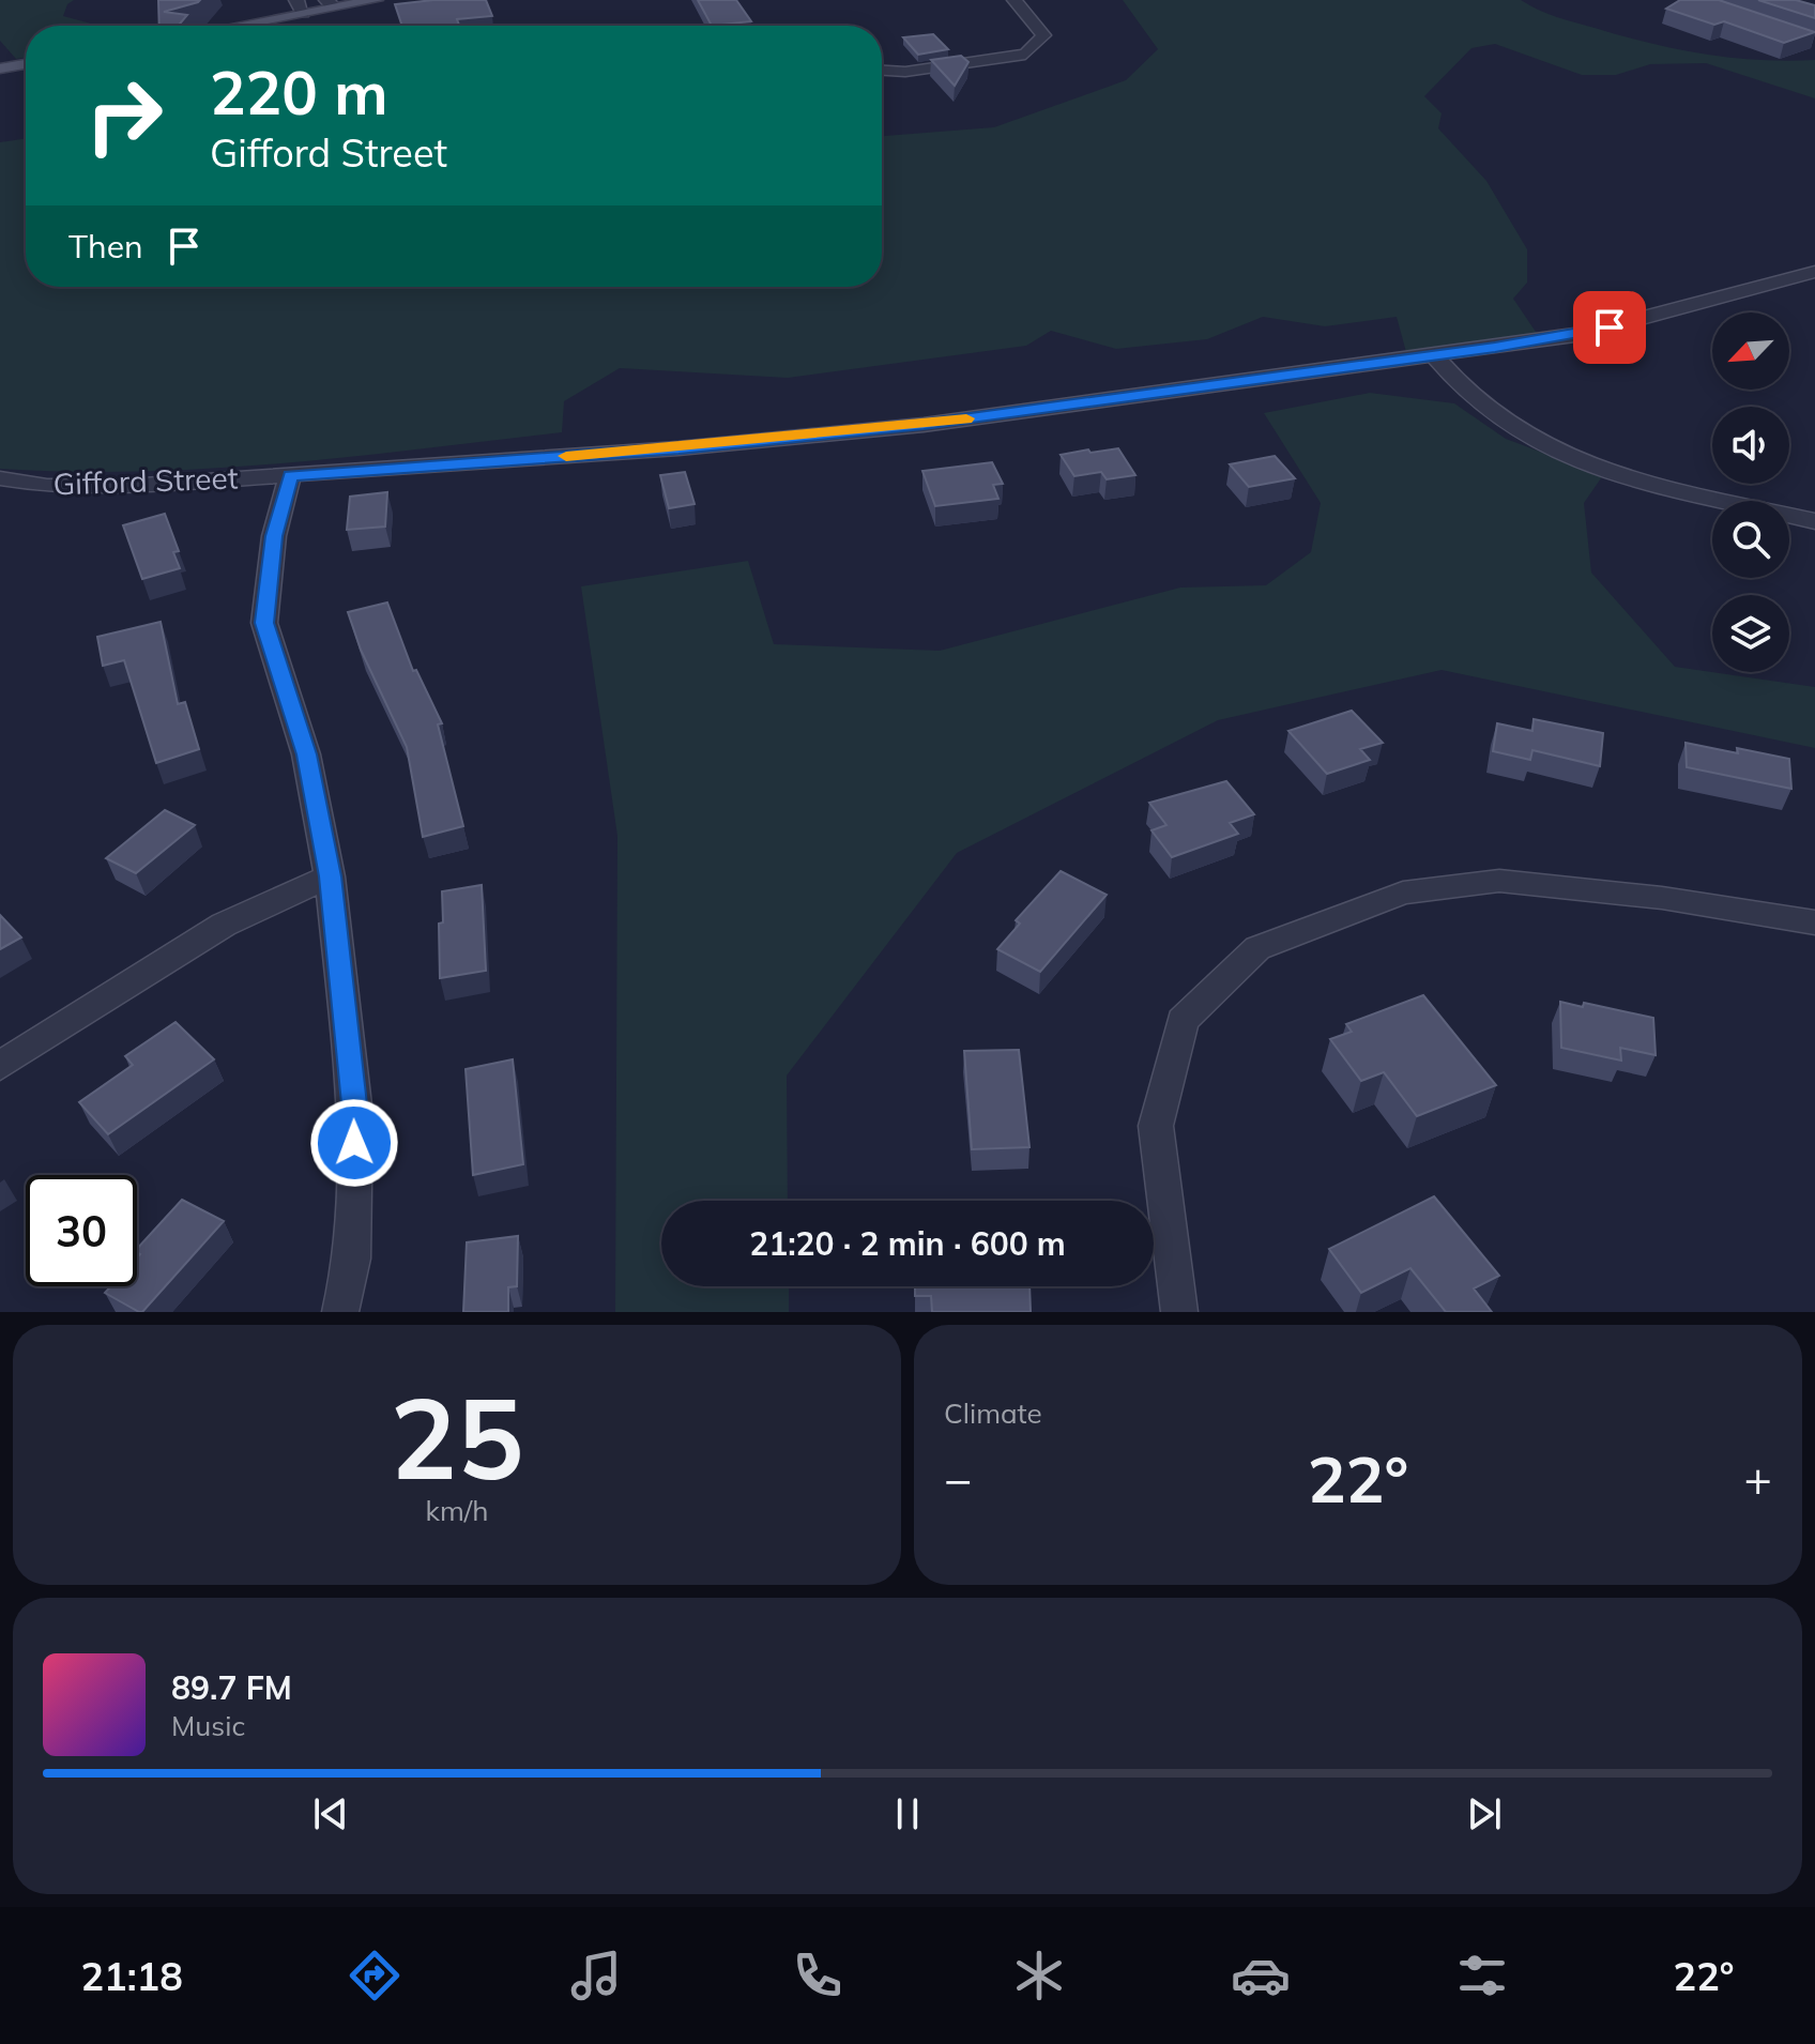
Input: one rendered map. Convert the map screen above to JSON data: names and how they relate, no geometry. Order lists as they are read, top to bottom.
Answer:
{
  "streets": {
    "street": ["Gifford Street"]
  },
  "north": "bottom left",
  "page": {
    "turn": ["220 m", "Gifford Street"],
    "then": "Then",
    "limit": "30",
    "trip": "21:20 · 2 min · 600 m",
    "tile": [
      ["25", "km/h"],
      "Climate"
    ],
    "heat": ["−", "22°", "+"],
    "song": ["89.7 FM", "Music"],
    "tabs": ["21:18", "22°"]
  }
}
